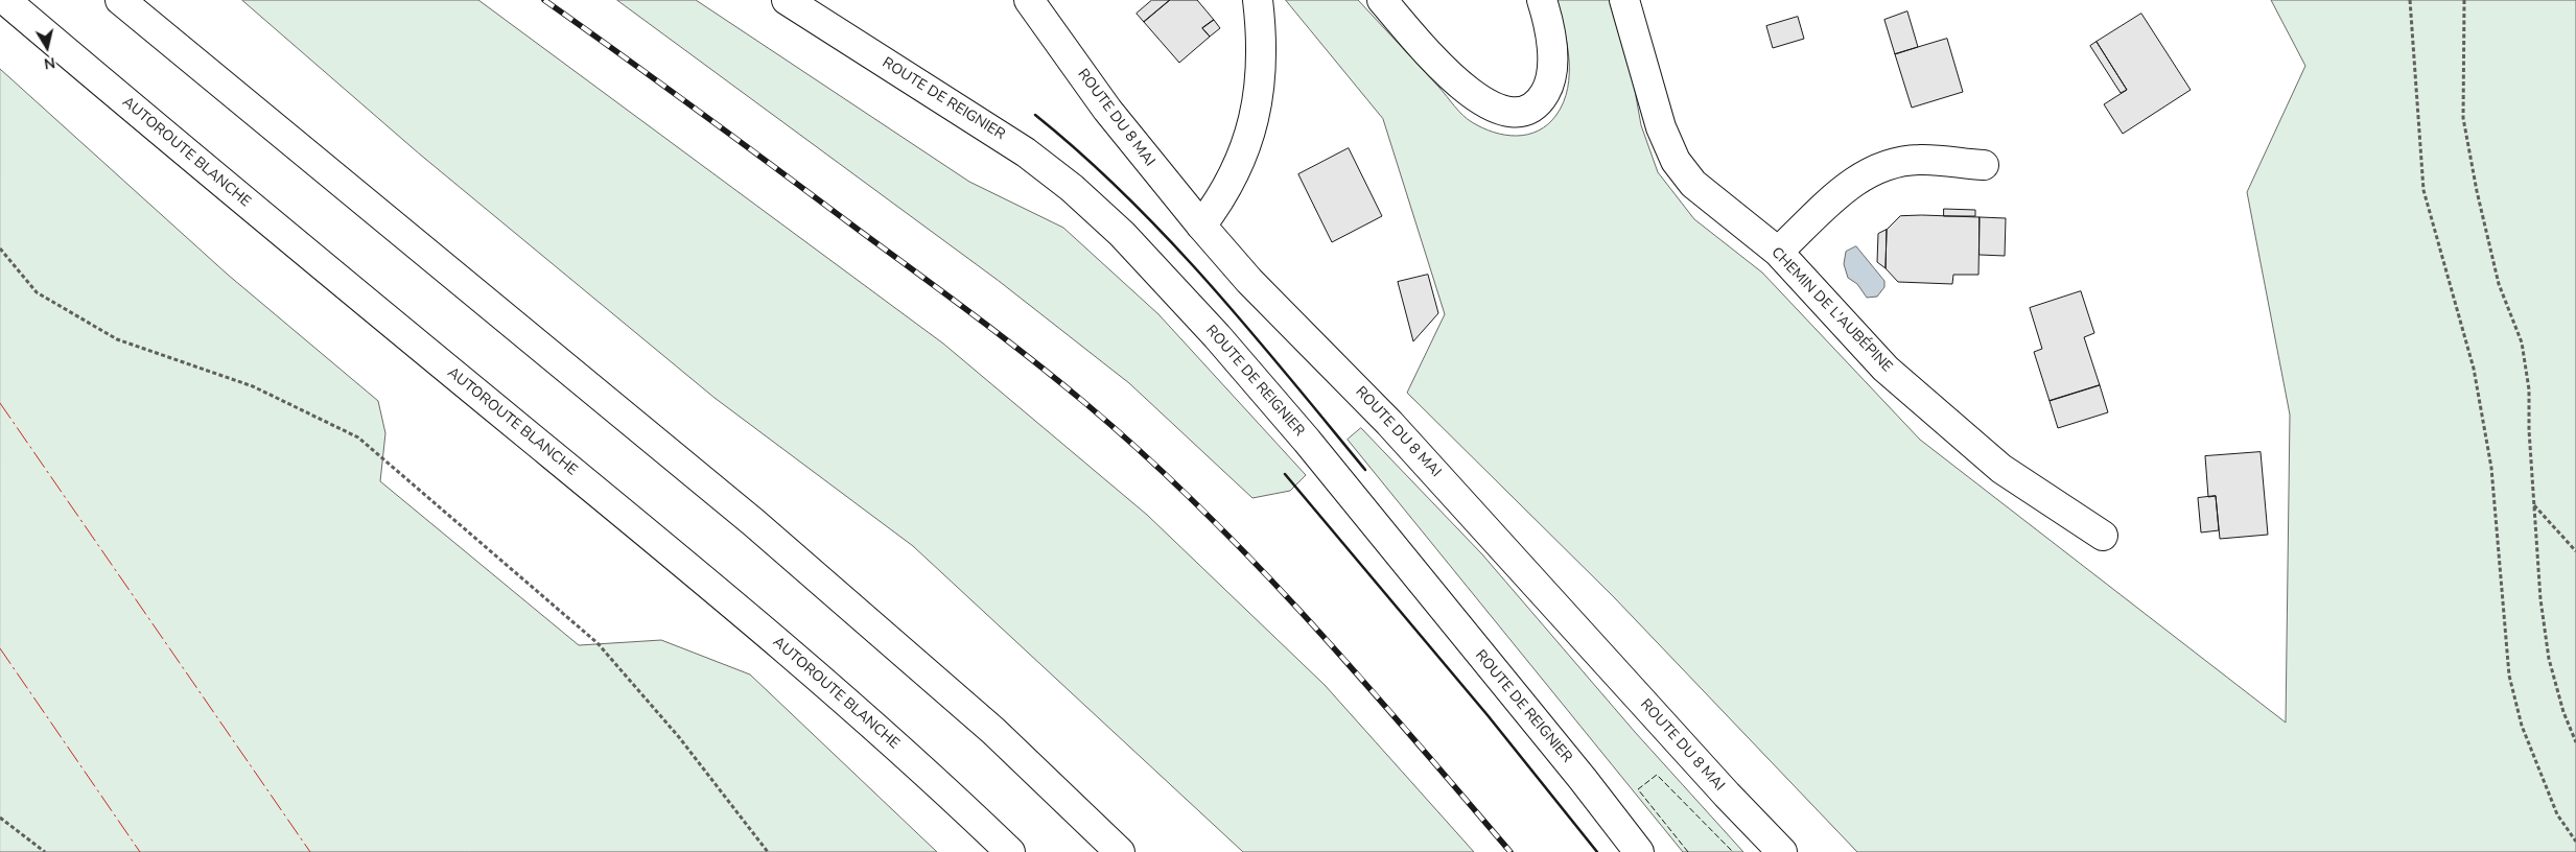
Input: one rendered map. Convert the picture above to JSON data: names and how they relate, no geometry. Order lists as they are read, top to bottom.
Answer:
{
  "streets": {
    "main road": [
      "ROUTE DE REIGNIER",
      "ROUTE DU 8 MAI",
      "AUTOROUTE BLANCHE",
      "CHEMIN DE L'AUBÉPINE"
    ]
  },
  "north": "bottom"
}
